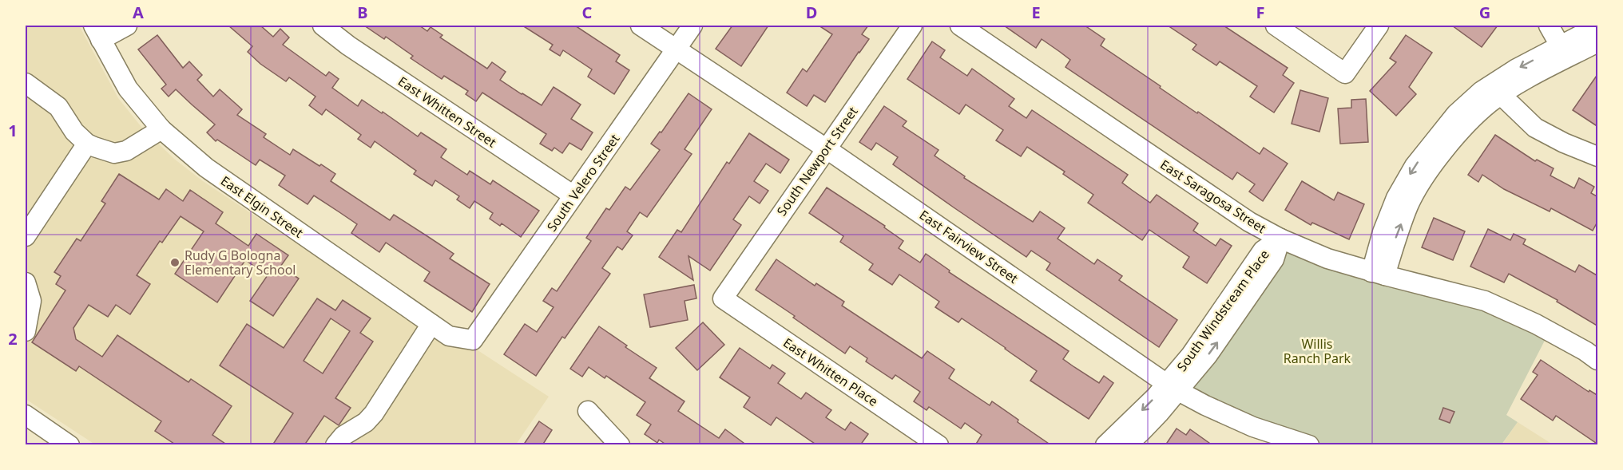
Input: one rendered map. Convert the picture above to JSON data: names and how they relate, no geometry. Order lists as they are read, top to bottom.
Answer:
{
  "streets": {
    "street": [
      "East Whitten Street",
      "South Newport Street",
      "South Velero Street",
      "East Saragosa Street",
      "East Elgin Street",
      "East Fairview Street",
      "South Windstream Place",
      "East Whitten Place"
    ]
  },
  "crossings": [
    ["East Whitten Street", "South Velero Street"],
    ["South Newport Street", "East Fairview Street"],
    ["South Newport Street", "East Whitten Place"],
    ["South Velero Street", "East Elgin Street"],
    ["South Velero Street", "East Fairview Street"],
    ["East Saragosa Street", "South Windstream Place"],
    ["East Fairview Street", "South Windstream Place"]
  ],
  "parks": ["Willis Ranch Park"],
  "places": ["Rudy G Bologna Elementary School"],
  "grid": {
    "columns": [
      "A",
      "B",
      "C",
      "D",
      "E",
      "F",
      "G"
    ],
    "rows": ["1", "2"]
  }
}
